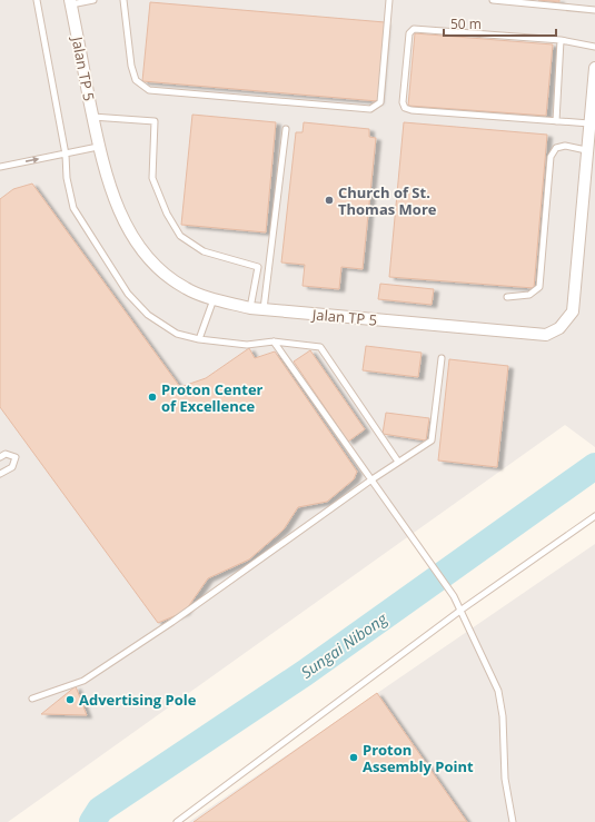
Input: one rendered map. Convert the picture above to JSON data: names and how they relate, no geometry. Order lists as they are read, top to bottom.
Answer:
{
  "streets": {
    "street": ["Jalan TP 5"]
  },
  "water": ["Sungai Nibong"],
  "places": [
    "Church of St. Thomas More",
    "Proton Center of Excellence",
    "Advertising Pole",
    "Proton Assembly Point"
  ],
  "scale_bar": "50 m"
}
